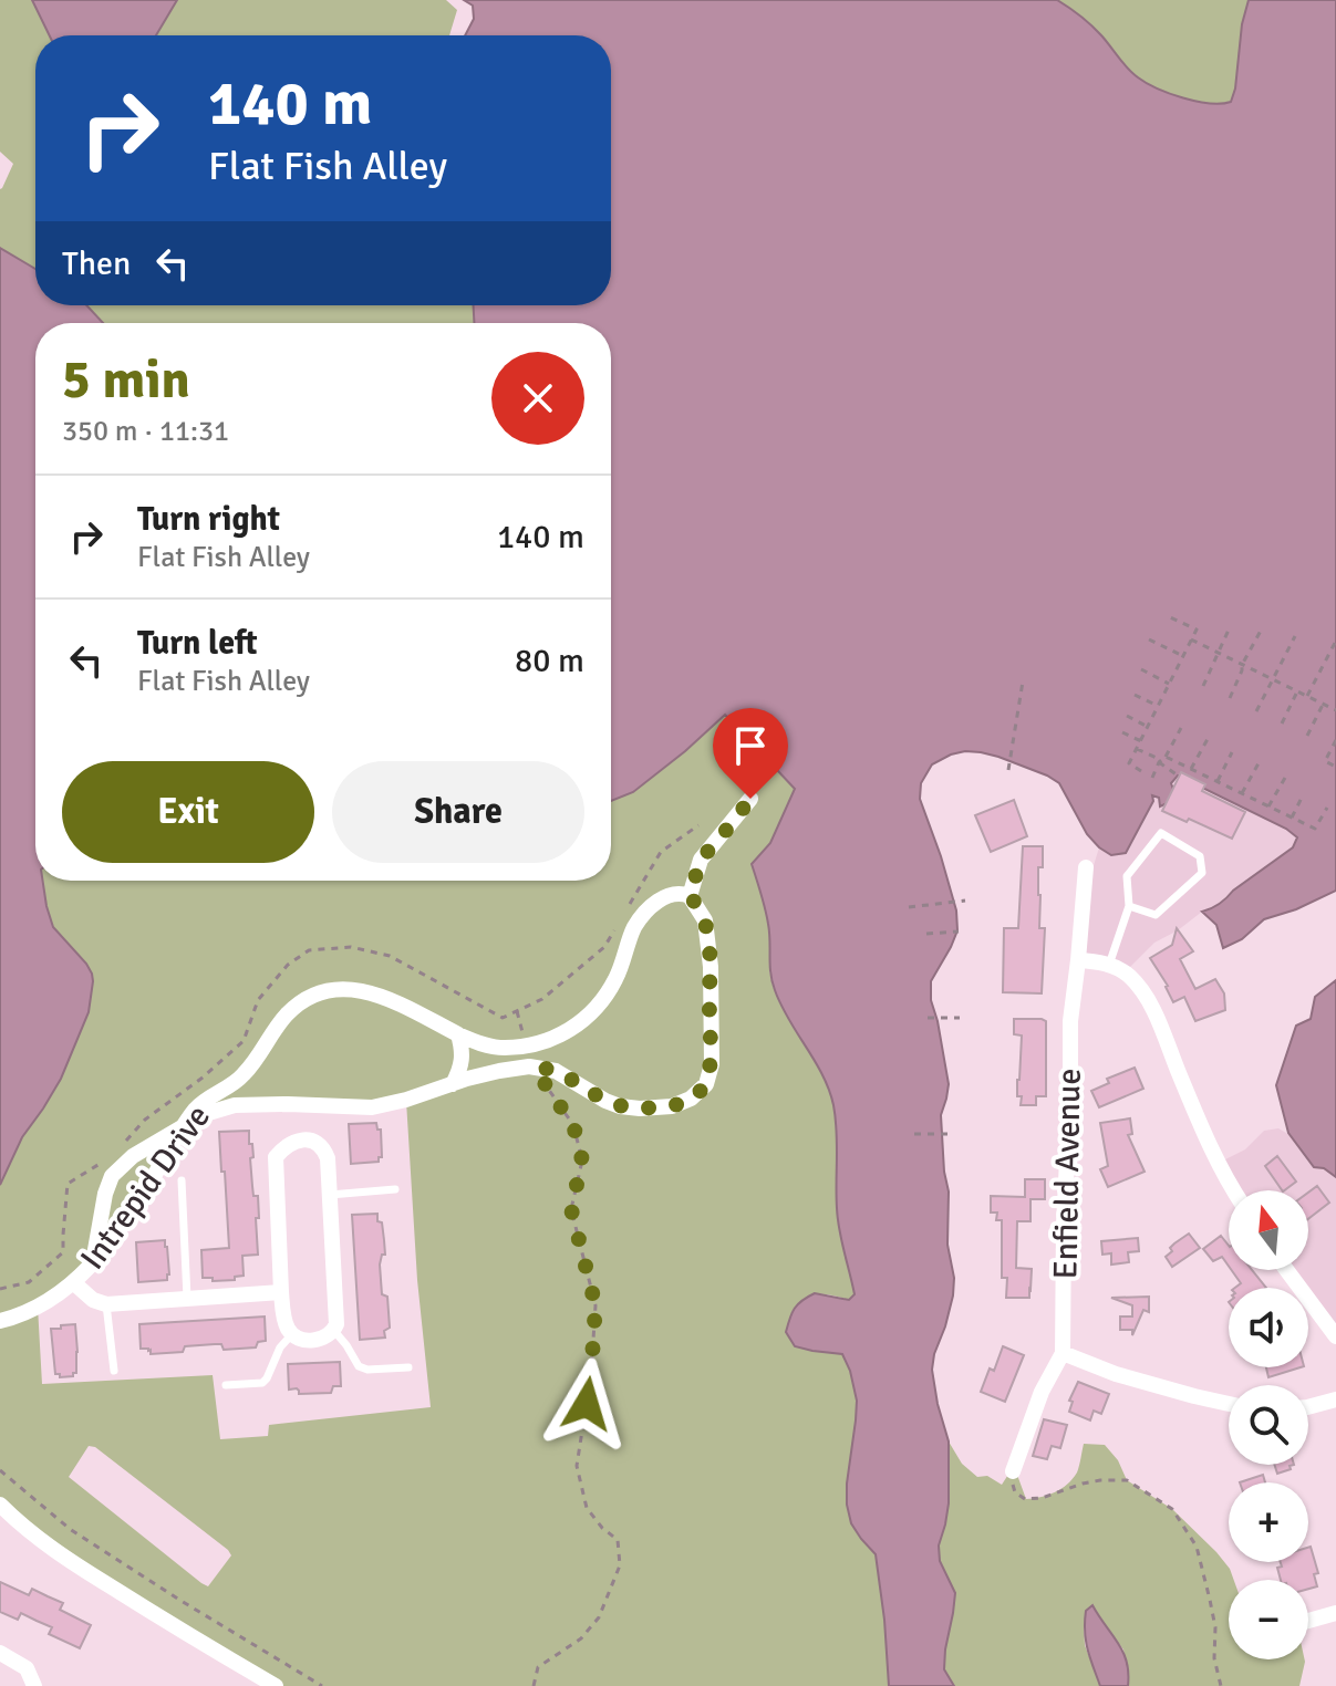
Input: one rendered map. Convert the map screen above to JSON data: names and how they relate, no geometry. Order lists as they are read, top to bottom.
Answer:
{
  "streets": {
    "street": ["Enfield Avenue", "Intrepid Drive"]
  },
  "north": "top",
  "page": {
    "turn": ["140 m", "Flat Fish Alley"],
    "then": "Then",
    "heading": ["5 min", "350 m · 11:31"],
    "list": [
      {
        "name": "Turn right",
        "note": "Flat Fish Alley",
        "value": "140 m"
      },
      {
        "name": "Turn left",
        "note": "Flat Fish Alley",
        "value": "80 m"
      }
    ],
    "buttons": ["Exit", "Share"],
    "map_buttons": ["+", "−"]
  }
}
